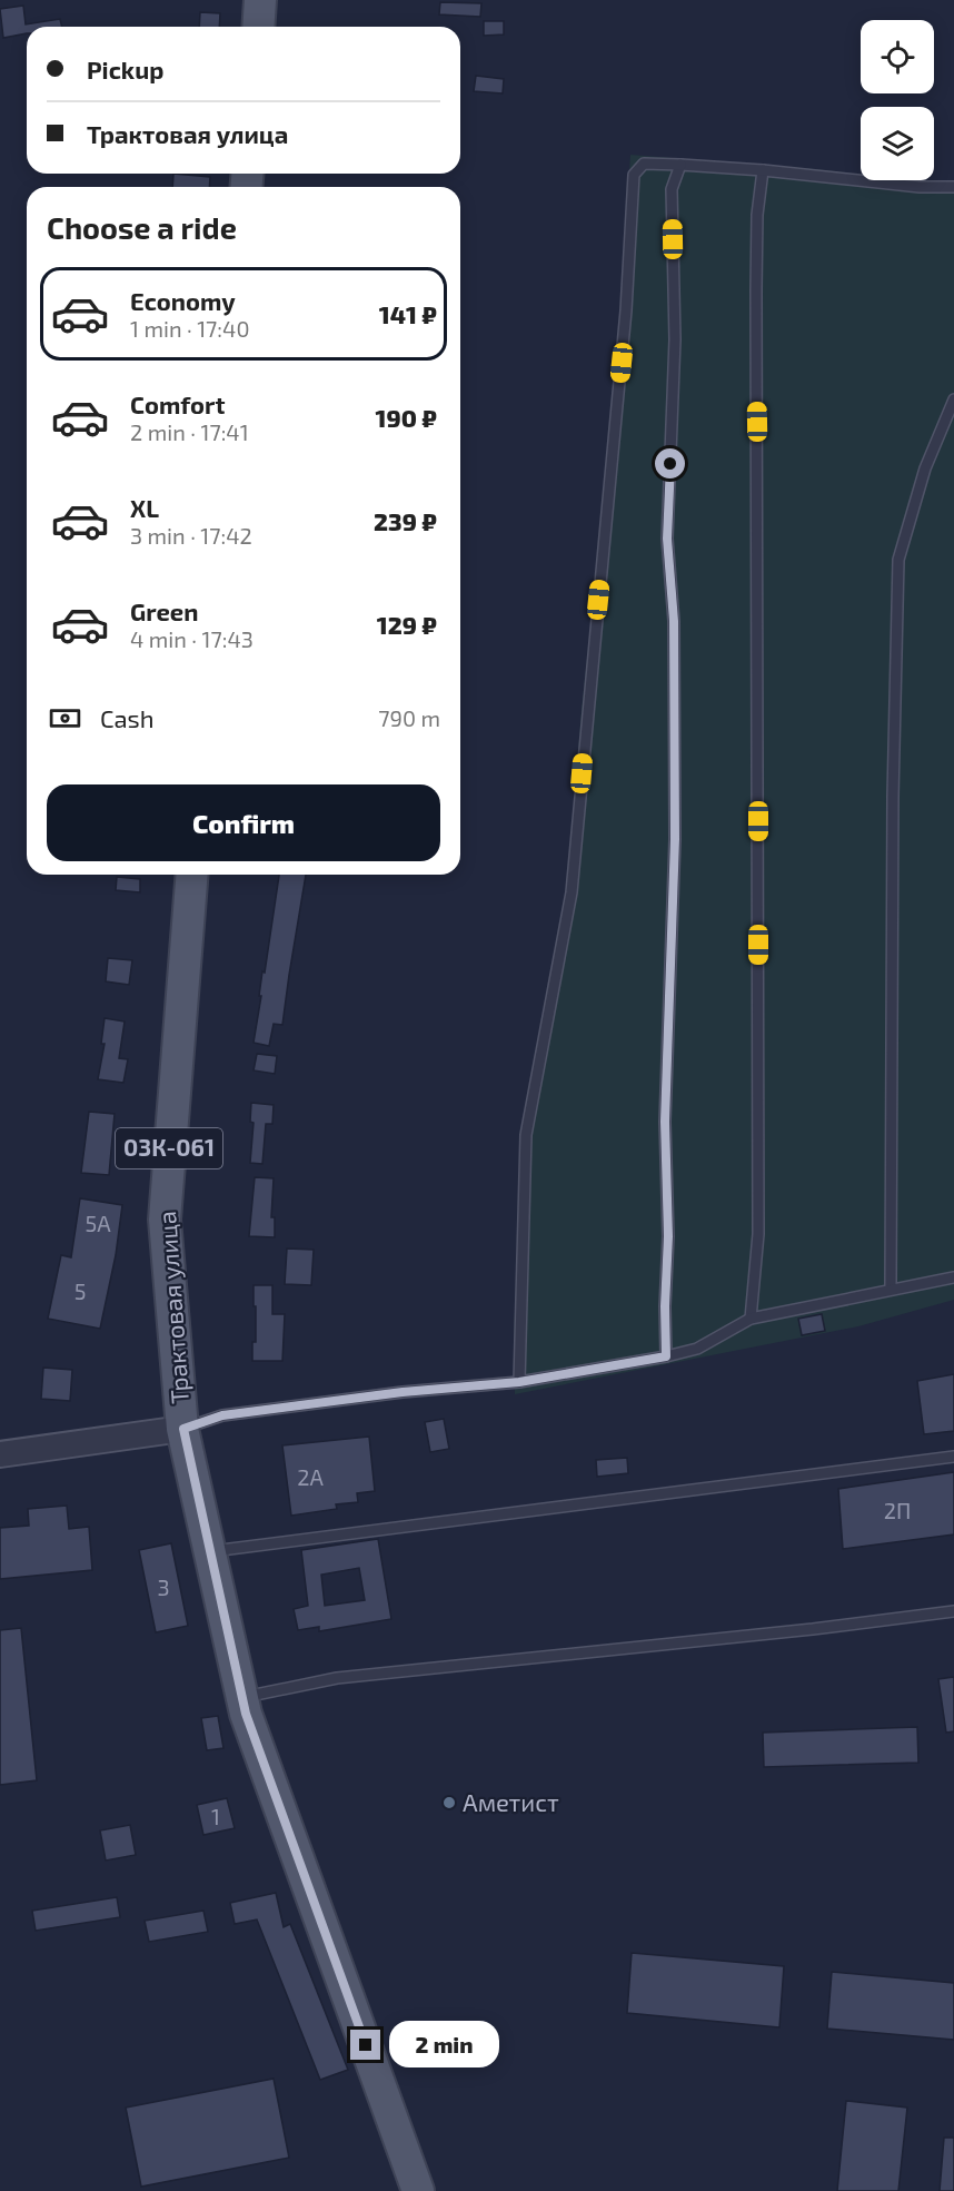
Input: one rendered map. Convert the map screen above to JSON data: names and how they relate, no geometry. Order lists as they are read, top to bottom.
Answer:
{
  "streets": {
    "main road": ["03К-061", "Трактовая улица"]
  },
  "places": ["Аметист"],
  "house_numbers": [
    "5А",
    "5",
    "2А",
    "2П",
    "3",
    "1"
  ],
  "page": {
    "banner": ["Pickup", "Трактовая улица"],
    "heading": "Choose a ride",
    "list": [
      {
        "name": "Economy",
        "note": "1 min · 17:40",
        "value": "141 ₽"
      },
      {
        "name": "Comfort",
        "note": "2 min · 17:41",
        "value": "190 ₽"
      },
      {
        "name": "XL",
        "note": "3 min · 17:42",
        "value": "239 ₽"
      },
      {
        "name": "Green",
        "note": "4 min · 17:43",
        "value": "129 ₽"
      }
    ],
    "pay": ["Cash", "790 m"],
    "buttons": "Confirm",
    "bubble": "2 min"
  }
}
